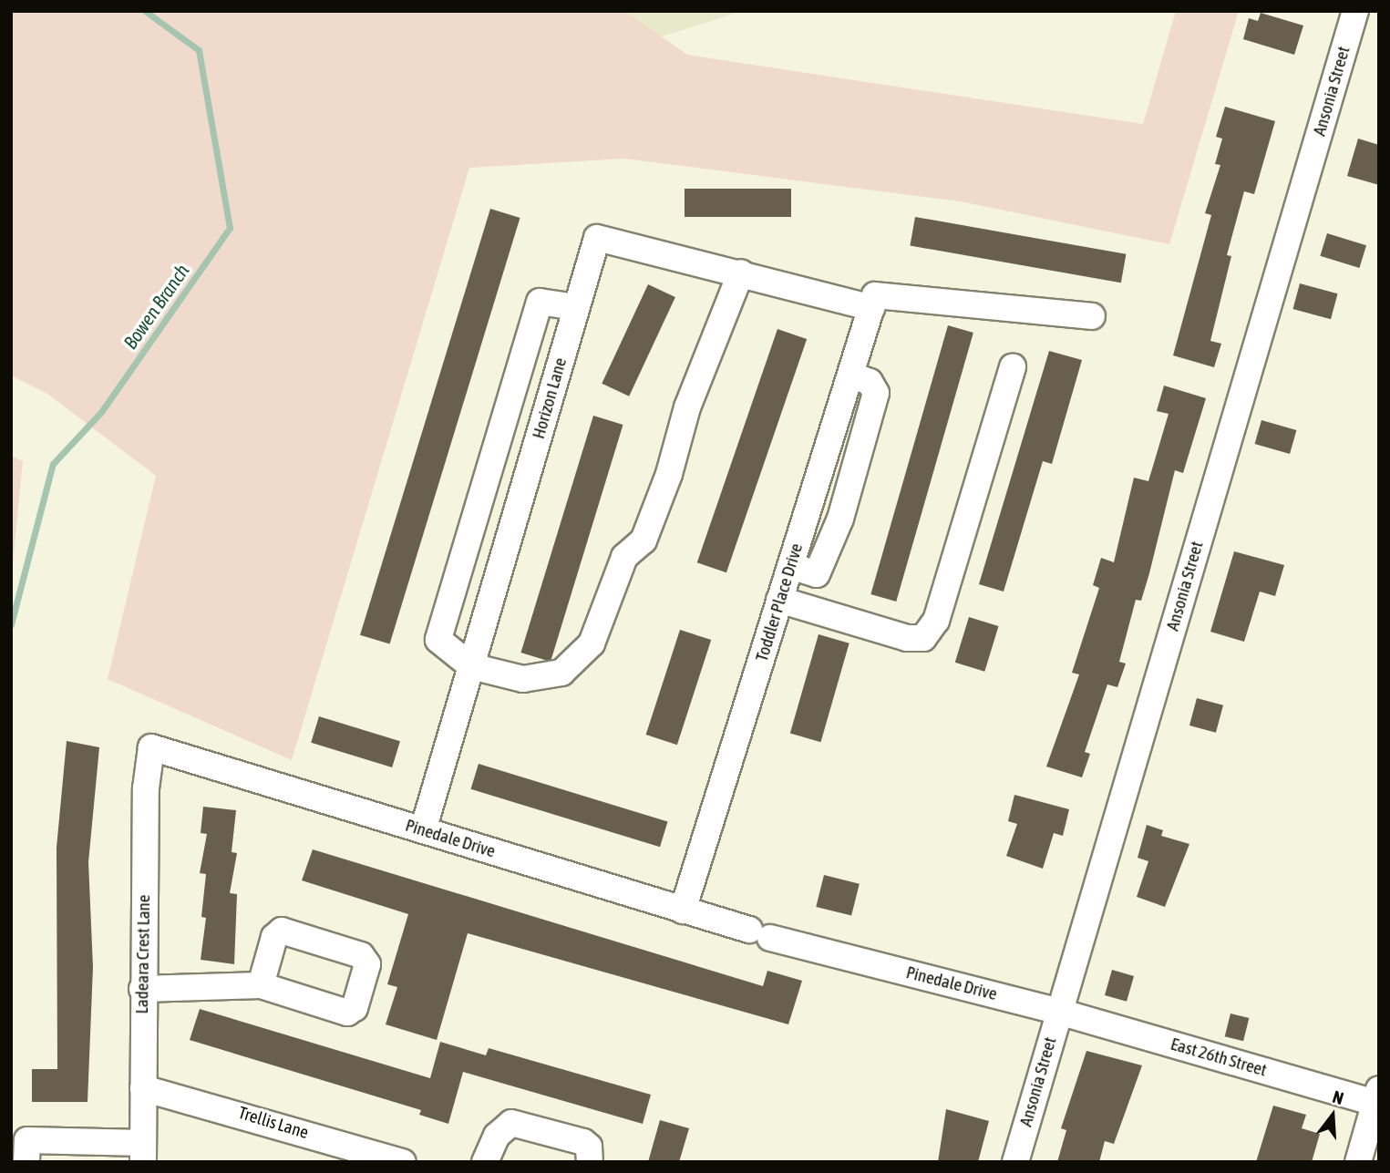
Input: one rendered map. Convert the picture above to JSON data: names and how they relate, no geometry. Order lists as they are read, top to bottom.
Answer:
{
  "streets": {
    "street": [
      "Ansonia Street",
      "Horizon Lane",
      "Toddler Place Drive",
      "Pinedale Drive",
      "Ladeara Crest Lane",
      "East 26th Street",
      "Trellis Lane"
    ]
  },
  "crossings": [
    ["Ansonia Street", "Pinedale Drive"],
    ["Ansonia Street", "East 26th Street"],
    ["Horizon Lane", "Toddler Place Drive"],
    ["Horizon Lane", "Pinedale Drive"],
    ["Toddler Place Drive", "Pinedale Drive"],
    ["Pinedale Drive", "Ladeara Crest Lane"],
    ["Pinedale Drive", "East 26th Street"],
    ["Ladeara Crest Lane", "Trellis Lane"]
  ],
  "water": ["Bowen Branch"],
  "north": "top"
}
